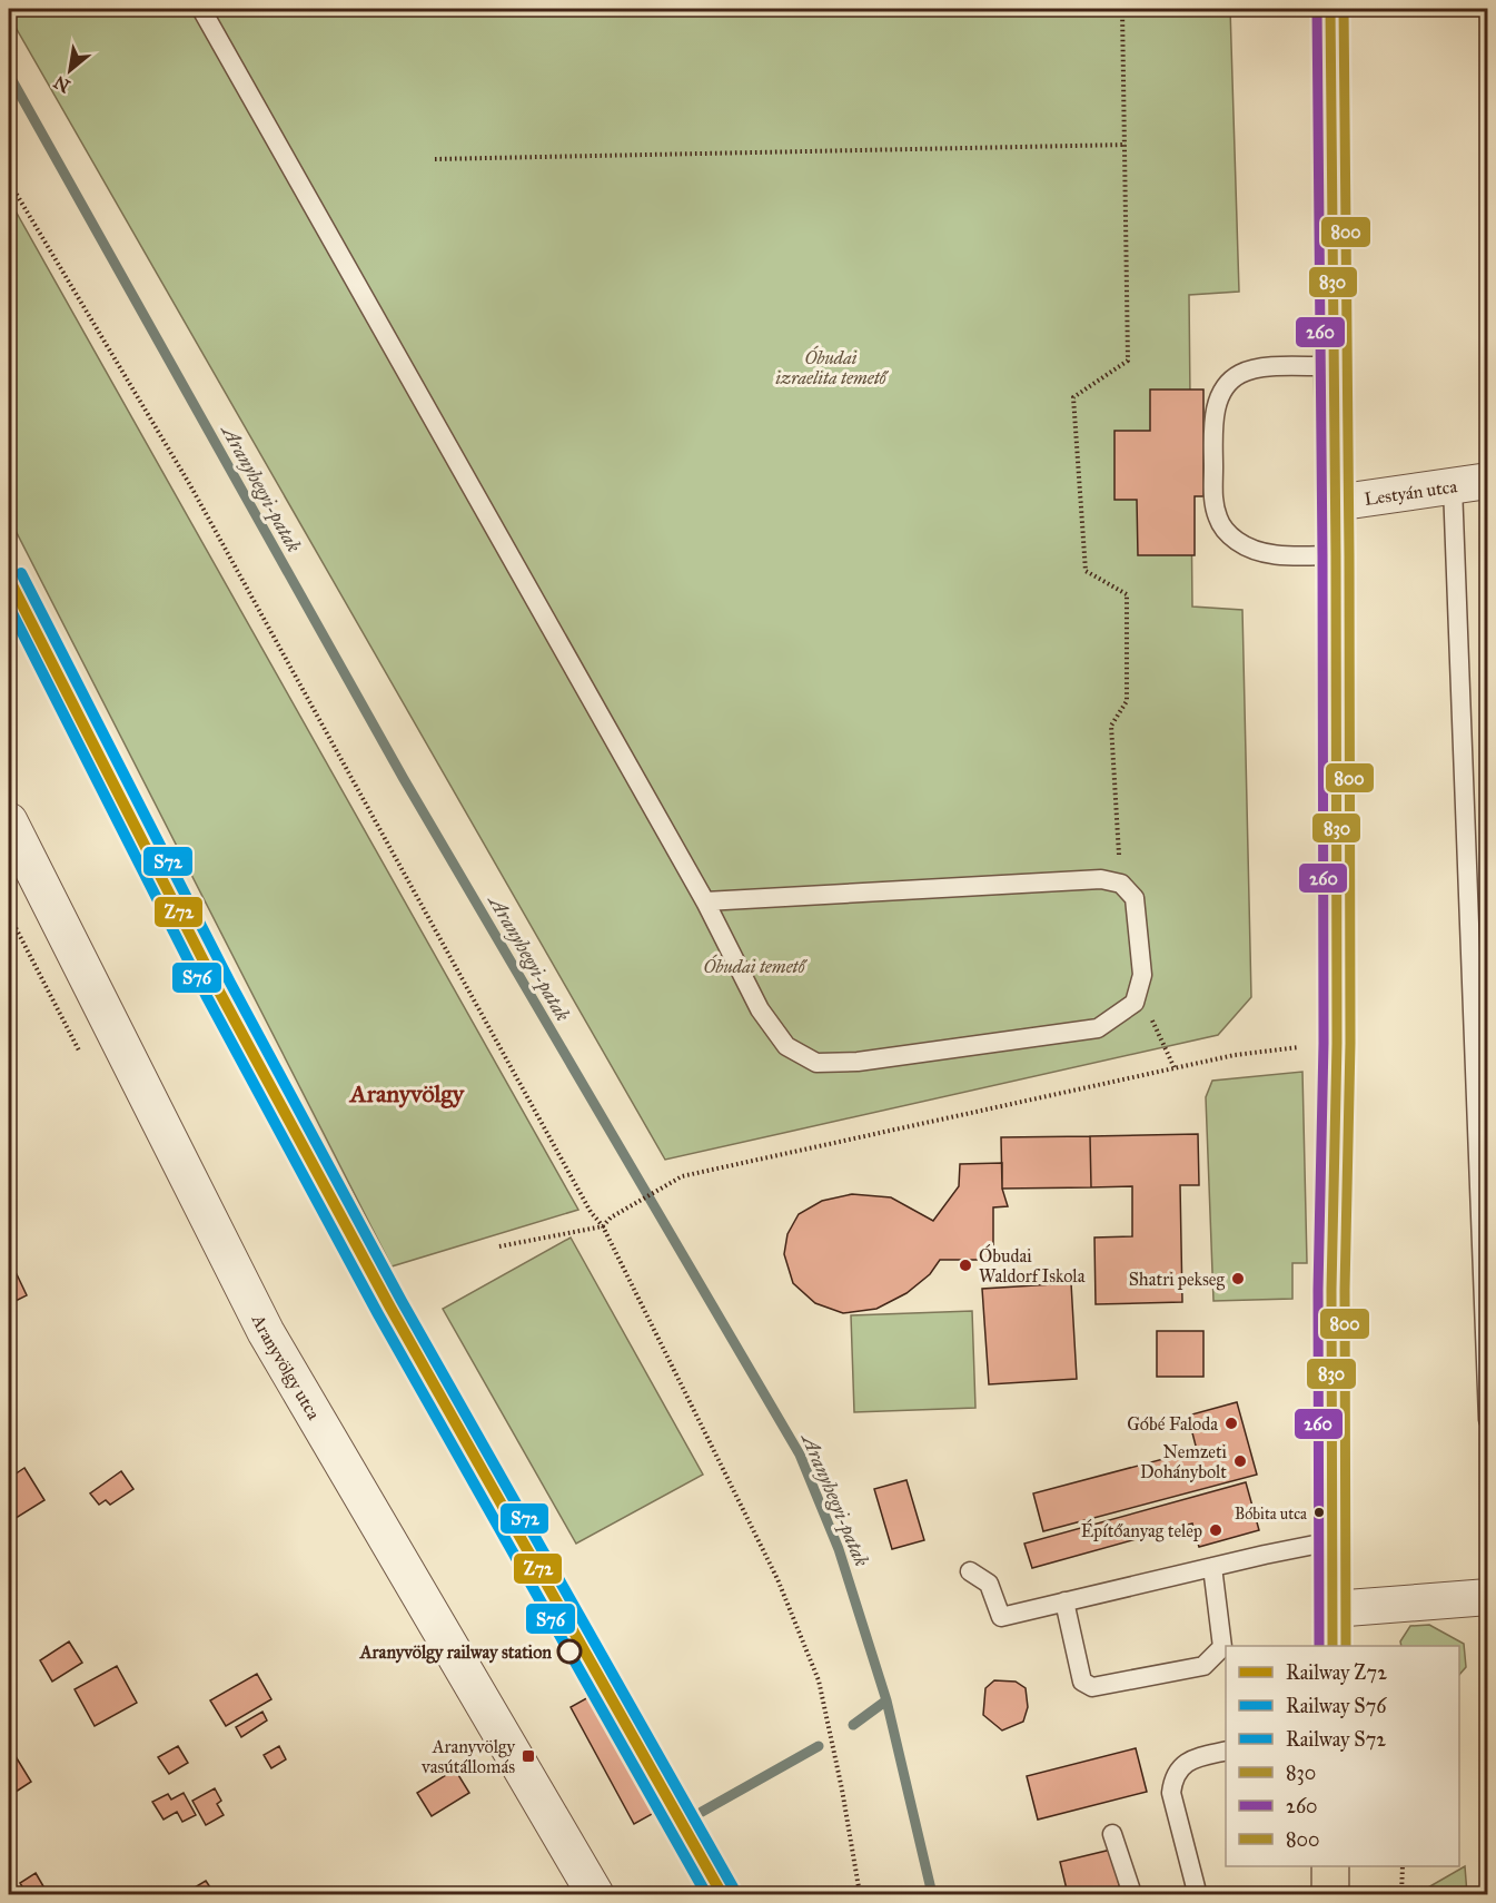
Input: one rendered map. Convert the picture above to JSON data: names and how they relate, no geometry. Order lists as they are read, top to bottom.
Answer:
{
  "streets": {
    "street": ["Lestyán utca", "Aranyvölgy utca"]
  },
  "districts": ["Aranyvölgy"],
  "water": ["Aranyhegyi-patak"],
  "parks": ["Óbudai izraelita temető", "Óbudai temető"],
  "places": {
    "other": [
      "Óbudai Waldorf Iskola",
      "Shatri pekseg",
      "Góbé Faloda",
      "Nemzeti Dohánybolt",
      "Bóbita utca",
      "Építőanyag telep",
      "Aranyvölgy railway station"
    ],
    "transit": ["Aranyvölgy vasútállomás"]
  },
  "lines": [
    "transit line 830",
    "transit line 260",
    "transit line 800",
    "rail line S72",
    "rail line Z72",
    "rail line S76"
  ],
  "legend": [
    "Railway Z72",
    "Railway S76",
    "Railway S72",
    "830",
    "260",
    "800"
  ],
  "north": "bottom left"
}
